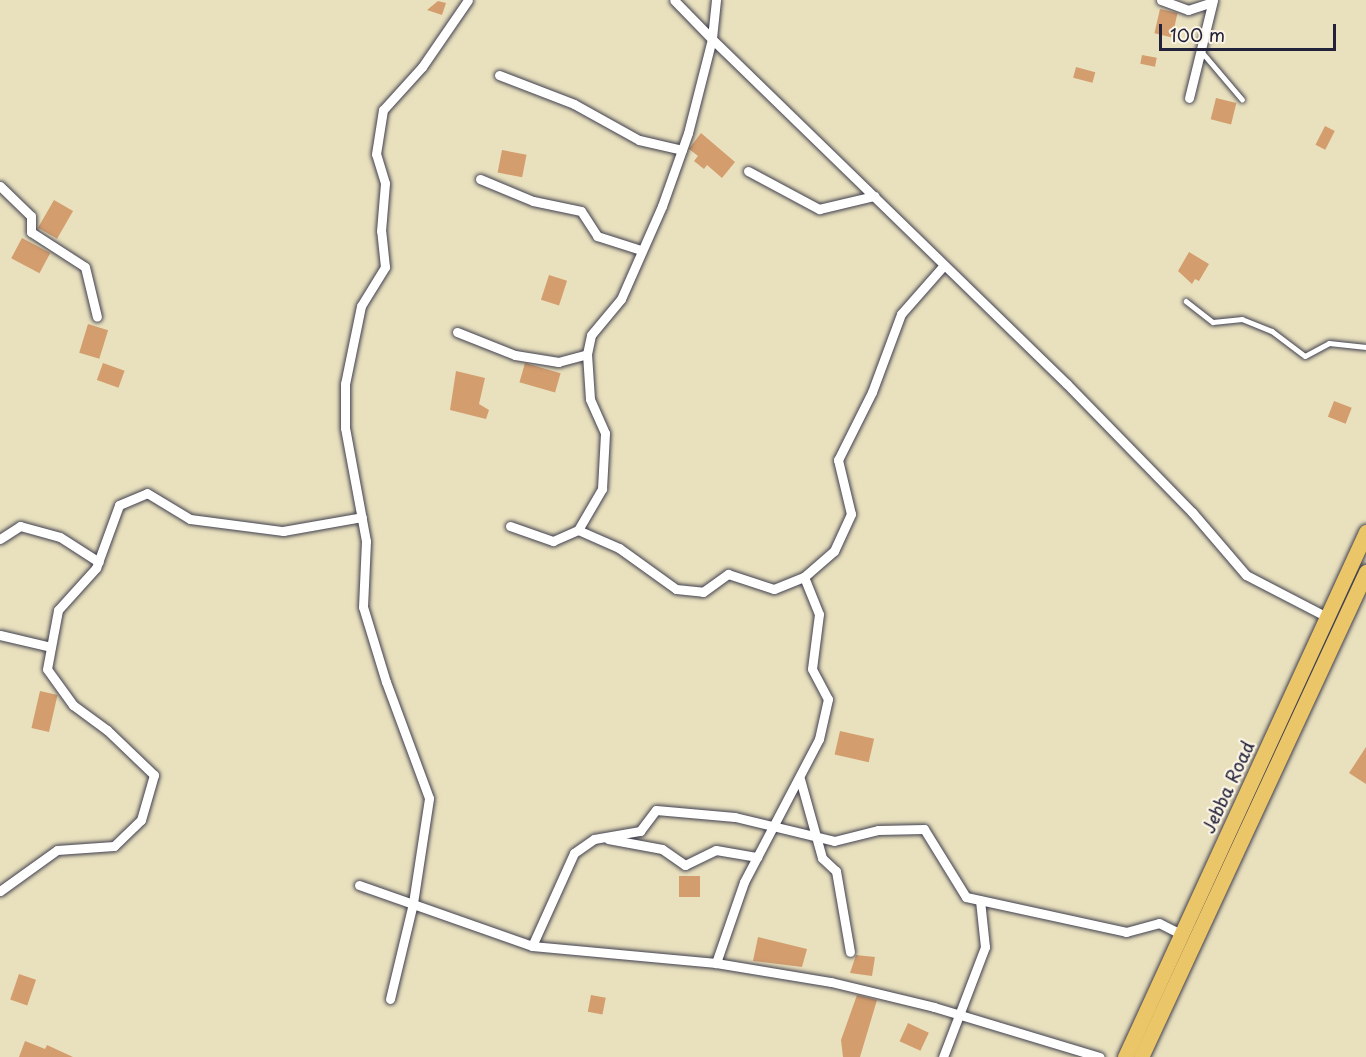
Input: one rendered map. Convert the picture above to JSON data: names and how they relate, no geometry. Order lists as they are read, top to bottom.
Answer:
{
  "streets": {
    "highway": ["Jebba Road"]
  },
  "scale_bar": "100 m"
}
